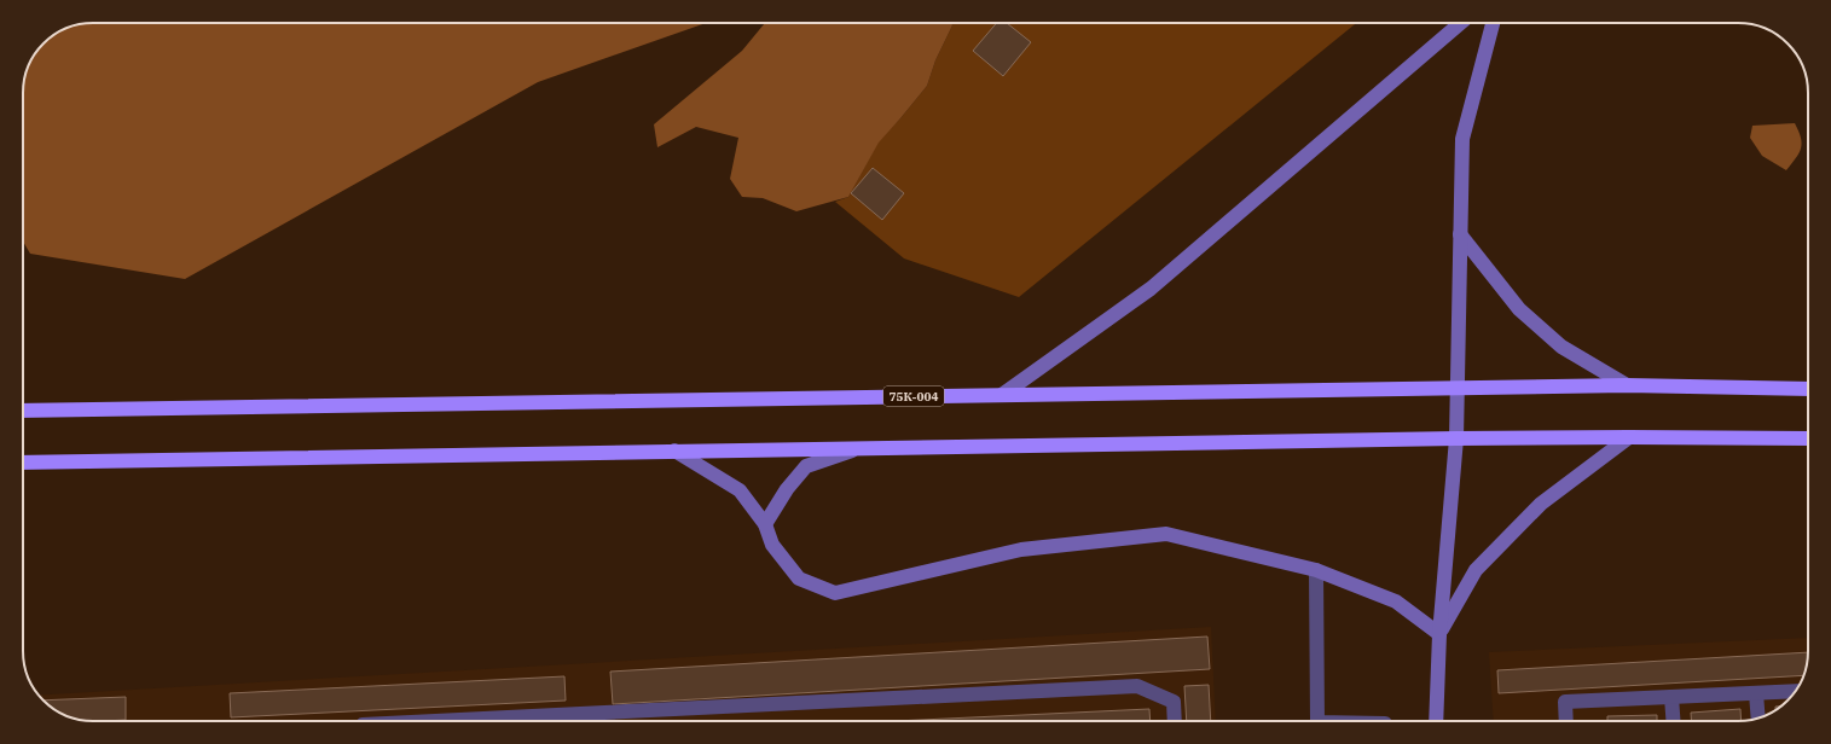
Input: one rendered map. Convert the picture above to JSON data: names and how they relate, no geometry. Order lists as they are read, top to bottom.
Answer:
{
  "streets": {
    "highway": ["75К-004"]
  }
}
